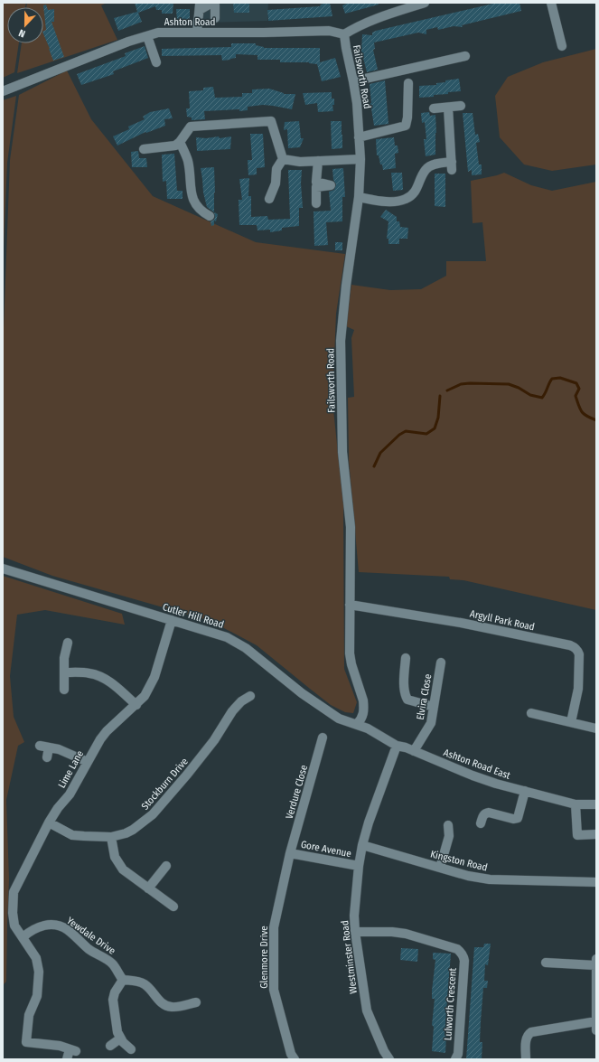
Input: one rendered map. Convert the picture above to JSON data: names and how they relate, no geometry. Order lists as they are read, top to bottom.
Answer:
{
  "streets": {
    "street": [
      "Ashton Road",
      "Failsworth Road",
      "Cutler Hill Road",
      "Argyll Park Road",
      "Elvira Close",
      "Ashton Road East",
      "Lime Lane",
      "Stockburn Drive",
      "Verdure Close",
      "Gore Avenue",
      "Kingston Road",
      "Yewdale Drive",
      "Glenmore Drive",
      "Westminster Road",
      "Lulworth Crescent"
    ]
  },
  "crossings": [
    ["Ashton Road", "Failsworth Road"],
    ["Failsworth Road", "Cutler Hill Road"],
    ["Failsworth Road", "Argyll Park Road"],
    ["Failsworth Road", "Ashton Road East"],
    ["Cutler Hill Road", "Ashton Road East"],
    ["Cutler Hill Road", "Lime Lane"],
    ["Elvira Close", "Ashton Road East"],
    ["Ashton Road East", "Westminster Road"],
    ["Lime Lane", "Stockburn Drive"],
    ["Lime Lane", "Yewdale Drive"],
    ["Verdure Close", "Gore Avenue"],
    ["Verdure Close", "Glenmore Drive"],
    ["Gore Avenue", "Glenmore Drive"],
    ["Gore Avenue", "Westminster Road"],
    ["Kingston Road", "Westminster Road"],
    ["Westminster Road", "Lulworth Crescent"]
  ],
  "north": "bottom"
}
